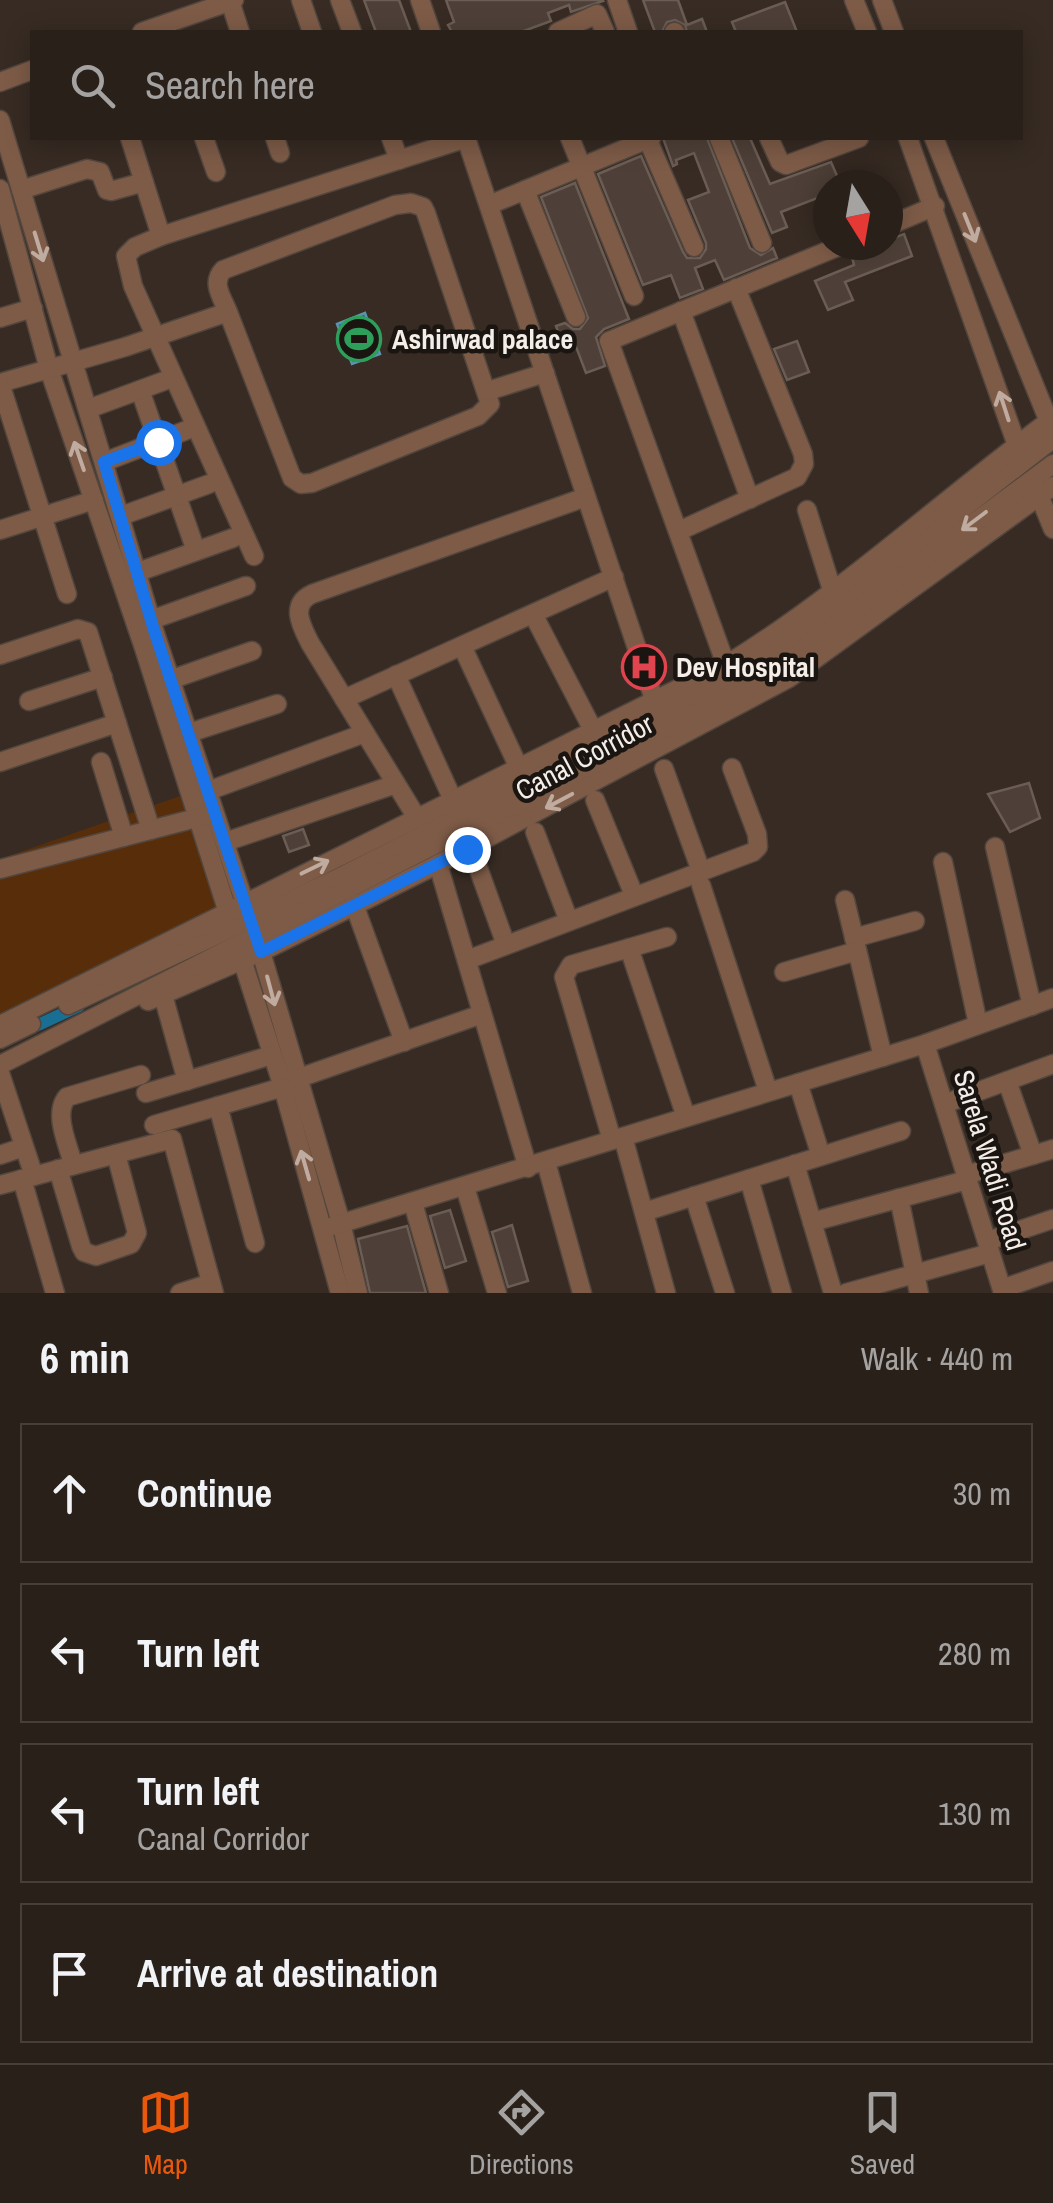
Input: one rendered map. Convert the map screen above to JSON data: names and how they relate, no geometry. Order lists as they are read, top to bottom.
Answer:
{
  "streets": {
    "street": ["Canal Corridor", "Sarela Wadi Road"]
  },
  "places": {
    "sports": ["Ashirwad palace"],
    "hospital": ["Dev Hospital"]
  },
  "north": "bottom",
  "page": {
    "search": "Search here",
    "heading": ["6 min", "Walk · 440 m"],
    "list": [
      ["Continue", "30 m"],
      ["Turn left", "280 m"],
      ["Turn left", "Canal Corridor", "130 m"],
      "Arrive at destination"
    ],
    "nav": ["Map", "Directions", "Saved"]
  }
}
